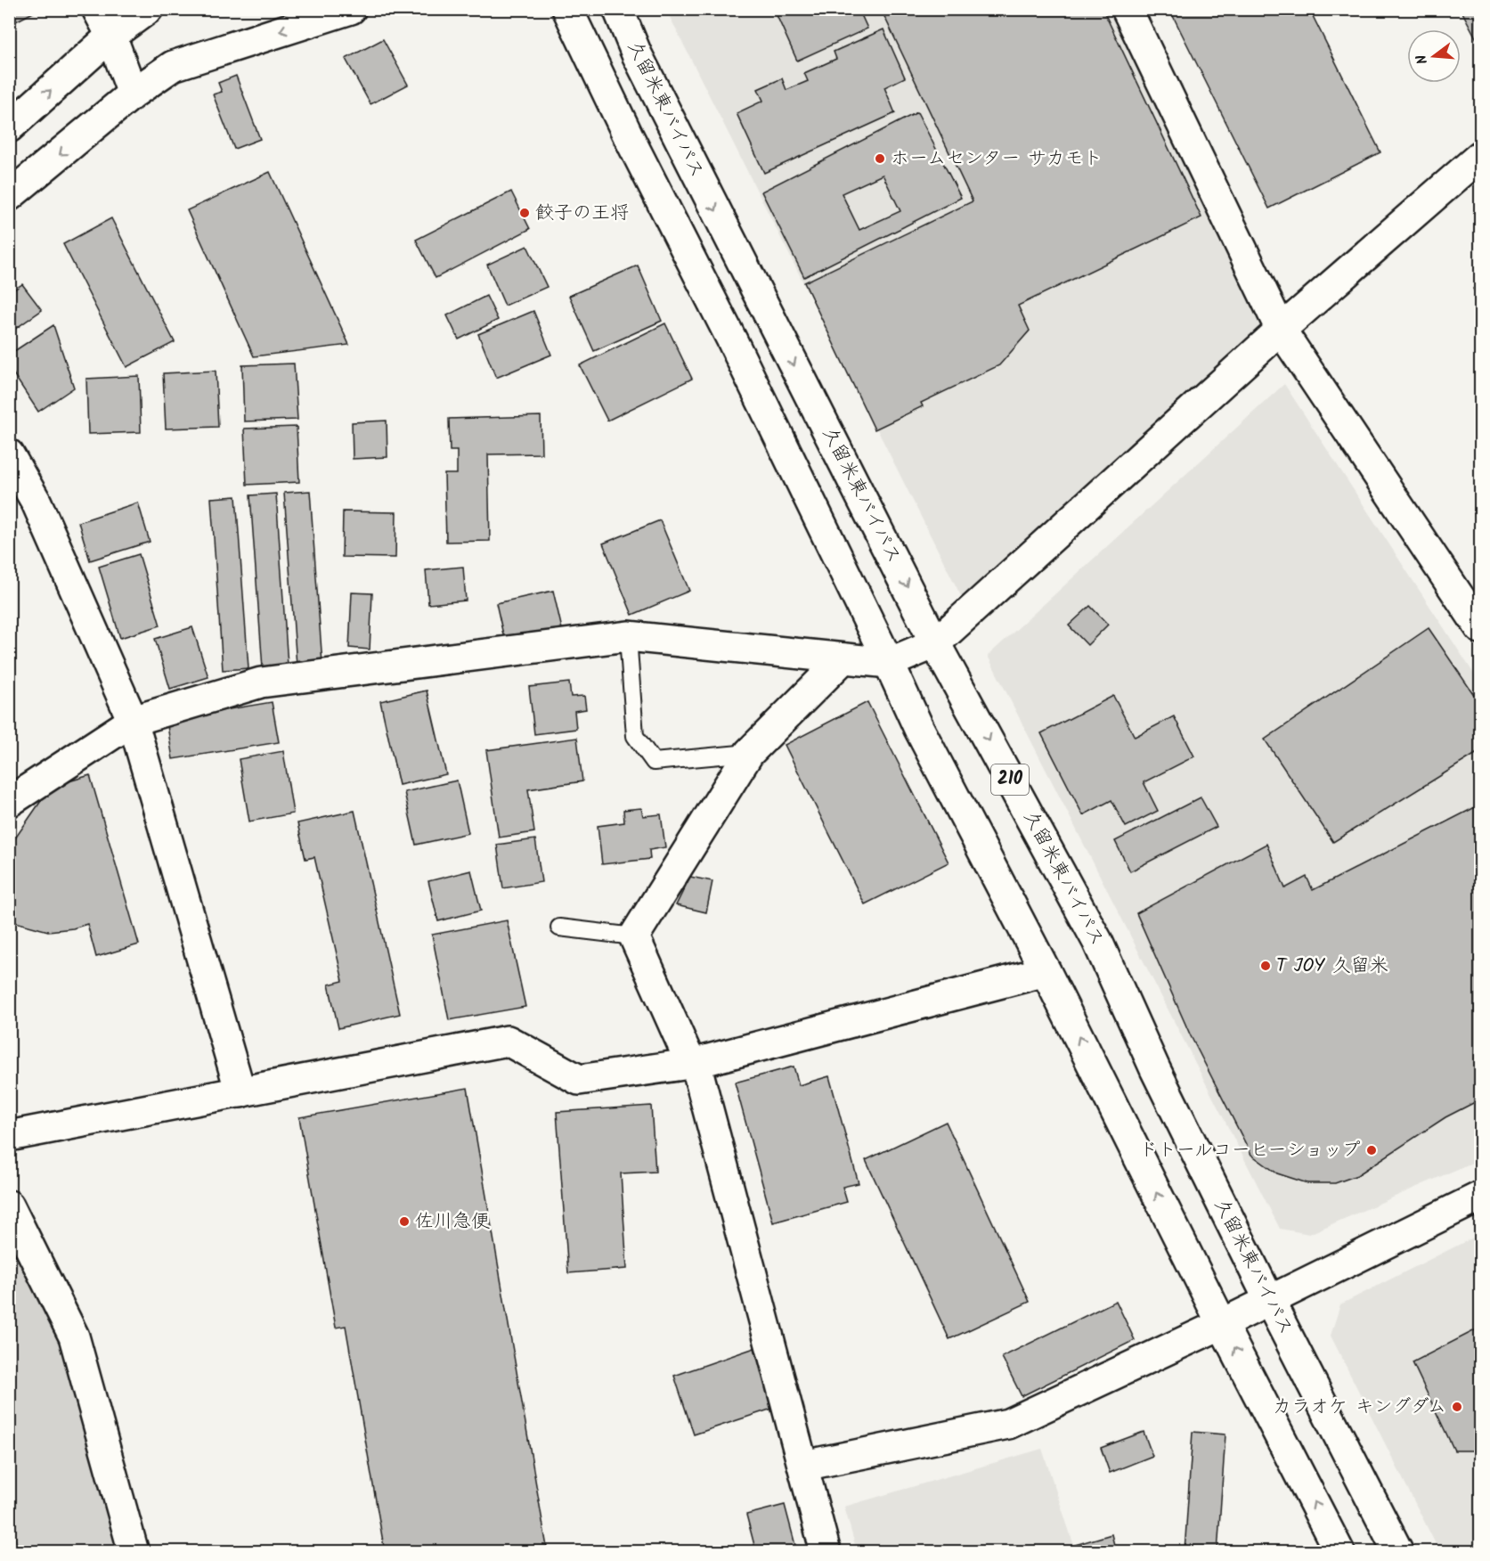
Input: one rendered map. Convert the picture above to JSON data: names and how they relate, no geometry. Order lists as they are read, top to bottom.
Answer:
{
  "streets": {
    "main road": ["久留米東バイパス", "210"]
  },
  "places": [
    "ホームセンター サカモト",
    "餃子の王将",
    "T JOY 久留米",
    "ドトールコーヒーショップ",
    "佐川急便",
    "カラオケ キングダム"
  ],
  "north": "left"
}
